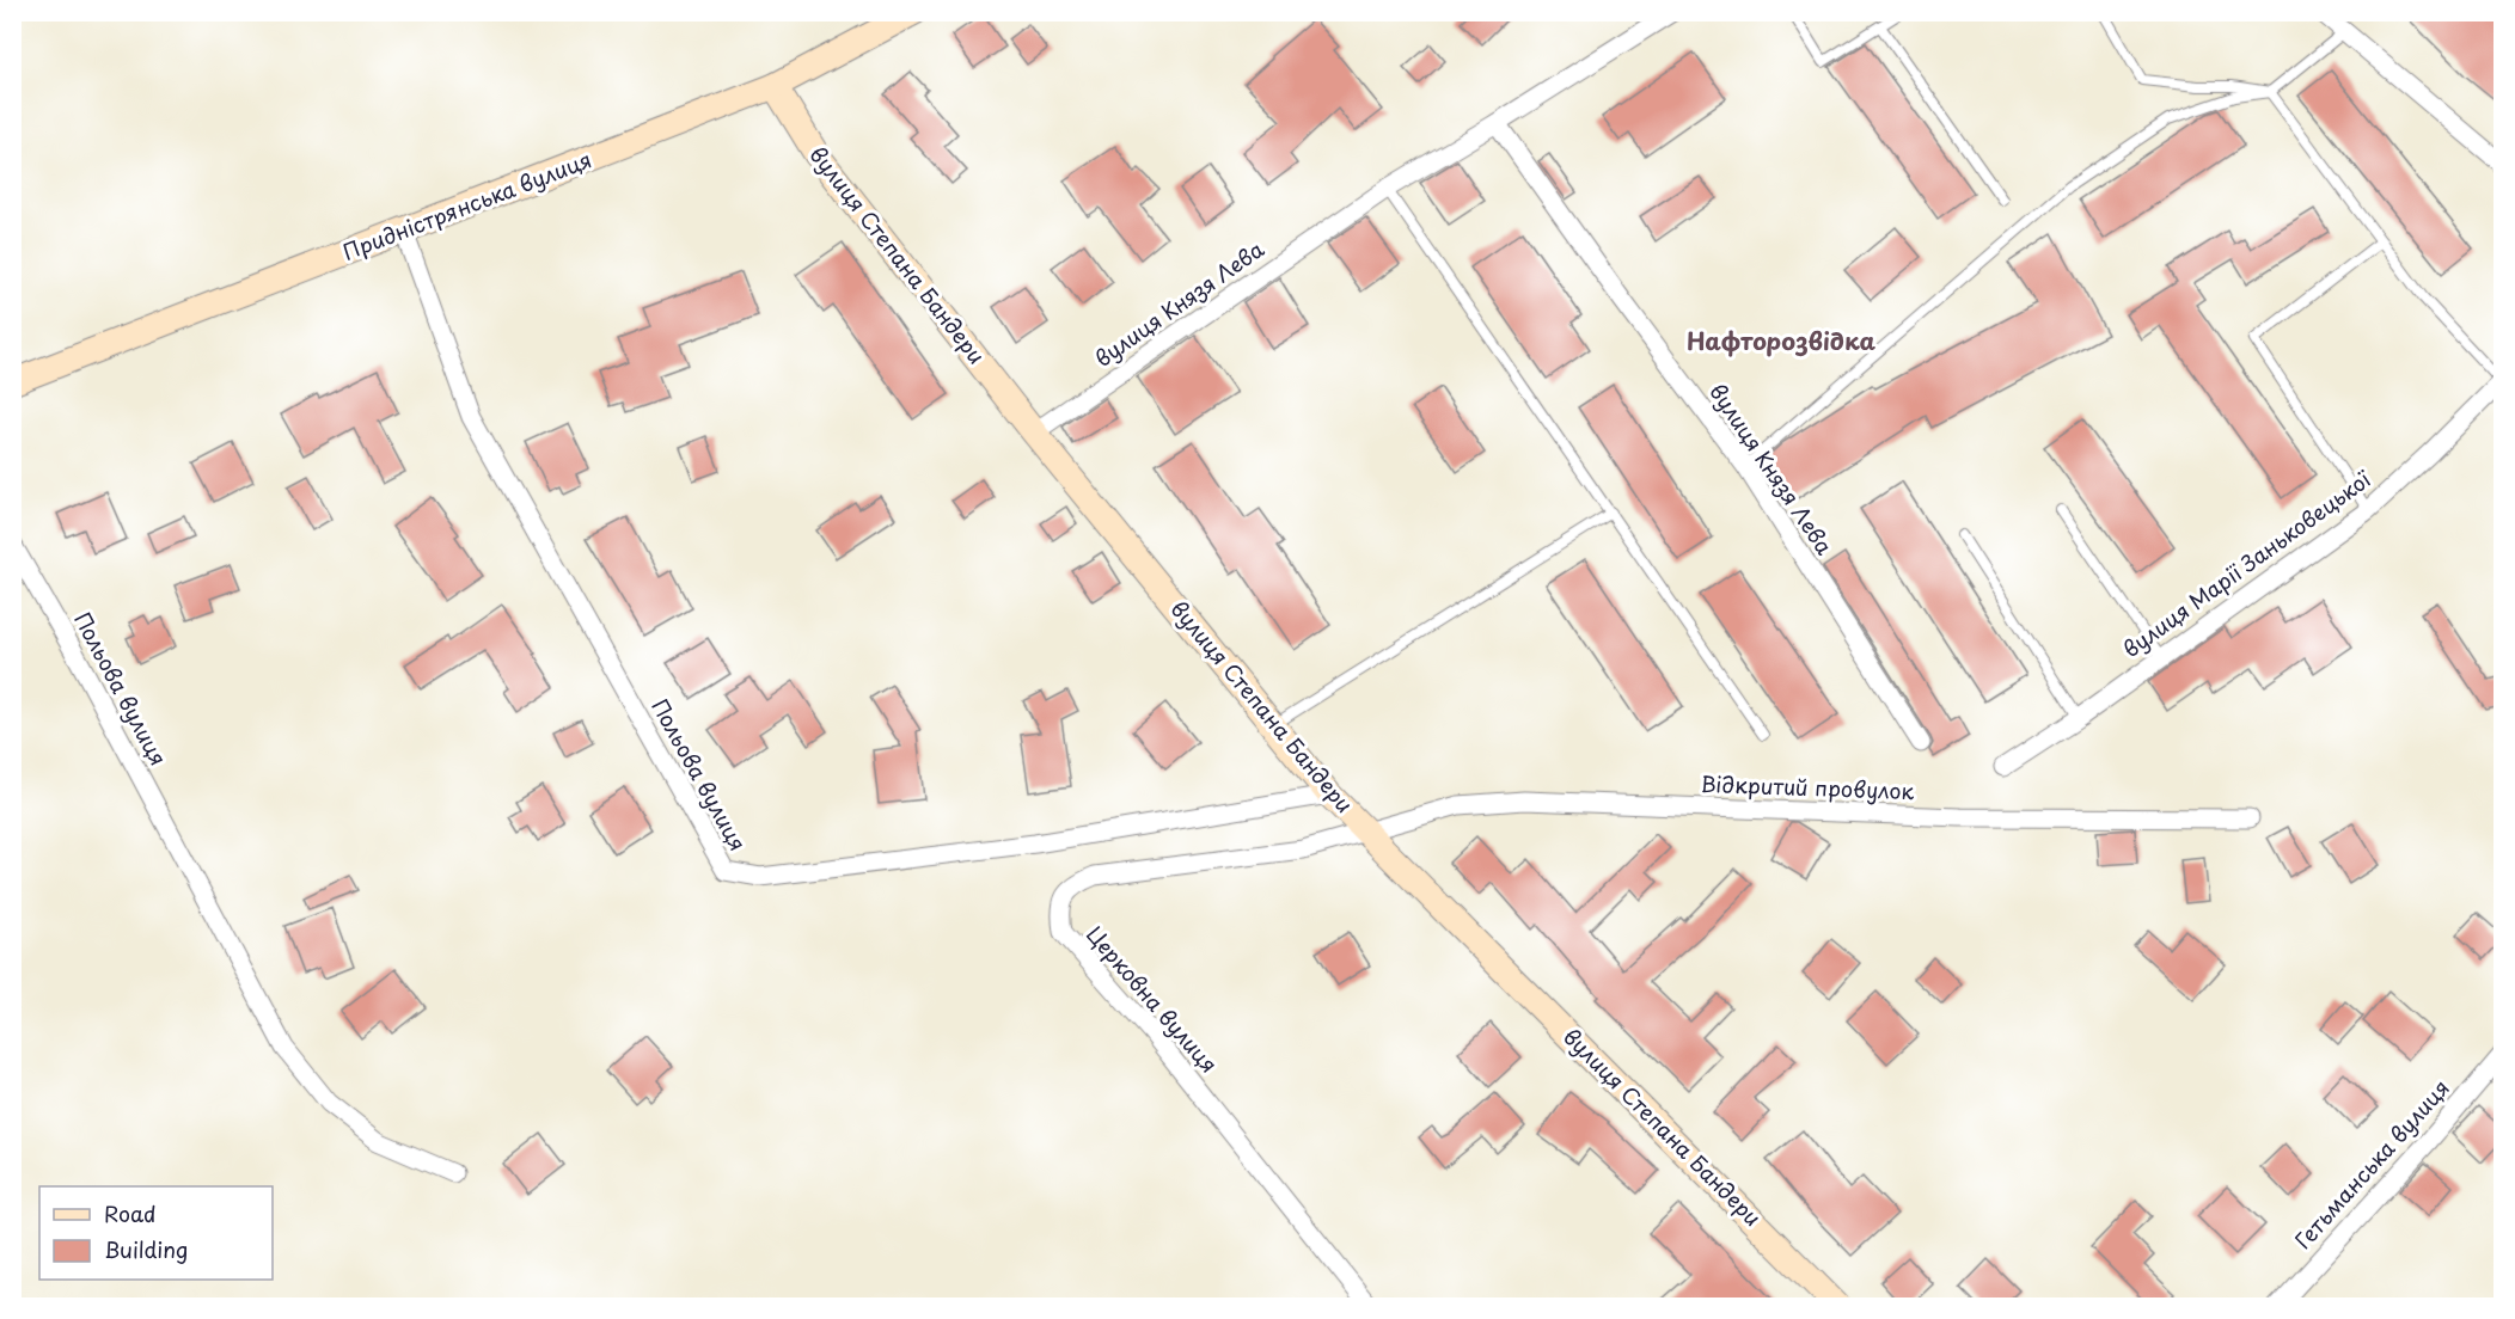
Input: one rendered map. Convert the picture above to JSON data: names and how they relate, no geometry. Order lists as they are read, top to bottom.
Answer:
{
  "streets": {
    "street": [
      "Придністрянська вулиця",
      "вулиця Степана Бандери",
      "вулиця Князя Лева",
      "вулиця Марії Заньковецької",
      "Польова вулиця",
      "Відкритий провулок",
      "Церковна вулиця",
      "Гетьманська вулиця"
    ]
  },
  "crossings": [
    ["Придністрянська вулиця", "вулиця Степана Бандери"],
    ["Придністрянська вулиця", "Польова вулиця"],
    ["вулиця Степана Бандери", "вулиця Князя Лева"],
    ["вулиця Степана Бандери", "Польова вулиця"],
    ["вулиця Степана Бандери", "Відкритий провулок"],
    ["вулиця Степана Бандери", "Церковна вулиця"],
    ["Відкритий провулок", "Церковна вулиця"]
  ],
  "districts": ["Нафторозвідка"],
  "legend": ["Road", "Building"]
}
